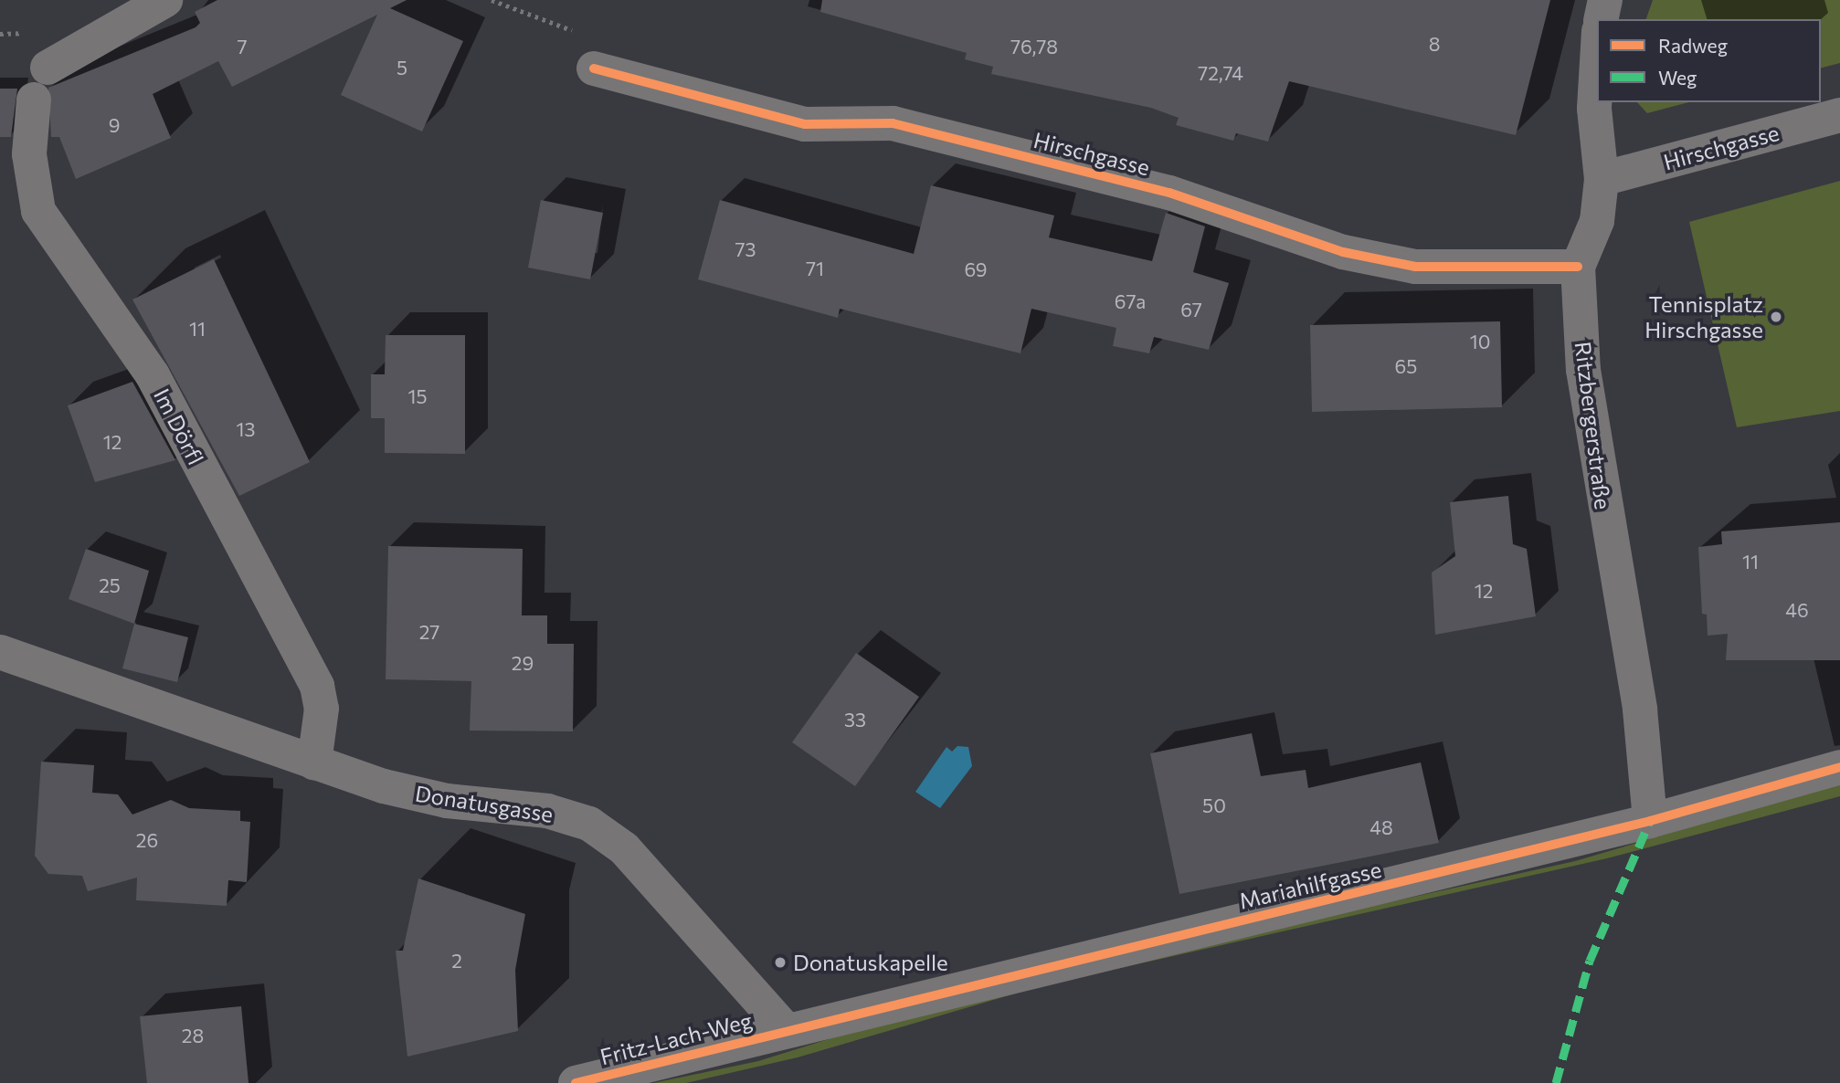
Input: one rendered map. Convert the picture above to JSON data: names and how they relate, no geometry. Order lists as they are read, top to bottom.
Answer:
{
  "streets": {
    "street": [
      "Hirschgasse",
      "Ritzbergerstraße",
      "Im Dörfl",
      "Donatusgasse",
      "Mariahilfgasse",
      "Fritz-Lach-Weg"
    ]
  },
  "crossings": [
    ["Hirschgasse", "Ritzbergerstraße"],
    ["Ritzbergerstraße", "Mariahilfgasse"],
    ["Im Dörfl", "Donatusgasse"],
    ["Donatusgasse", "Mariahilfgasse"],
    ["Donatusgasse", "Fritz-Lach-Weg"],
    ["Mariahilfgasse", "Fritz-Lach-Weg"]
  ],
  "places": ["Tennisplatz Hirschgasse", "Donatuskapelle"],
  "house_numbers": [
    "8",
    "7",
    "76,78",
    "5",
    "72,74",
    "9",
    "73",
    "71",
    "69",
    "67a",
    "67",
    "11",
    "10",
    "65",
    "15",
    "13",
    "12",
    "11",
    "25",
    "12",
    "46",
    "27",
    "29",
    "33",
    "50",
    "48",
    "26",
    "2",
    "28"
  ],
  "legend": ["Radweg", "Weg"]
}
